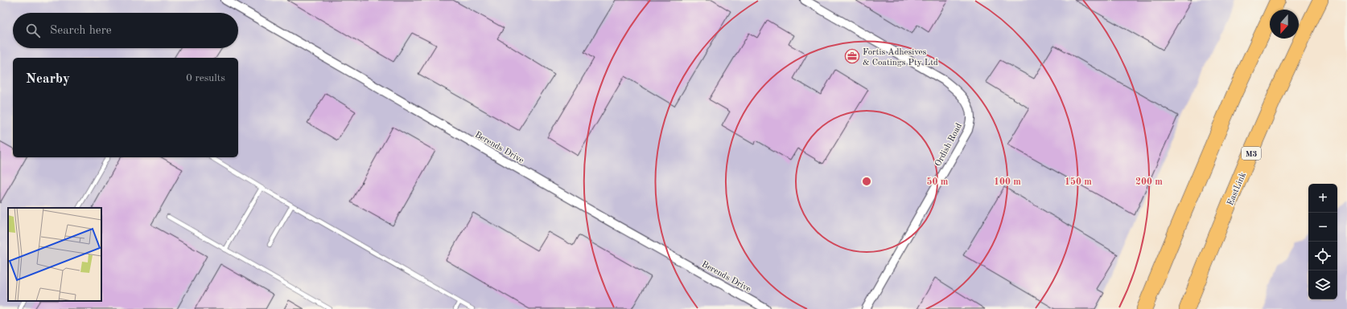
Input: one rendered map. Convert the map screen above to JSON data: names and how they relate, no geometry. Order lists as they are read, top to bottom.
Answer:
{
  "streets": {
    "highway": ["M3", "EastLink"],
    "street": ["Ordish Road", "Berends Drive"]
  },
  "places": {
    "office": ["Fortis Adhesives & Coatings Pty Ltd"]
  },
  "north": "bottom",
  "page": {
    "search": "Search here",
    "heading": ["Nearby", "0 results"],
    "map_buttons": ["+", "−"]
  },
  "rings": [
    "50 m",
    "100 m",
    "150 m",
    "200 m"
  ]
}
